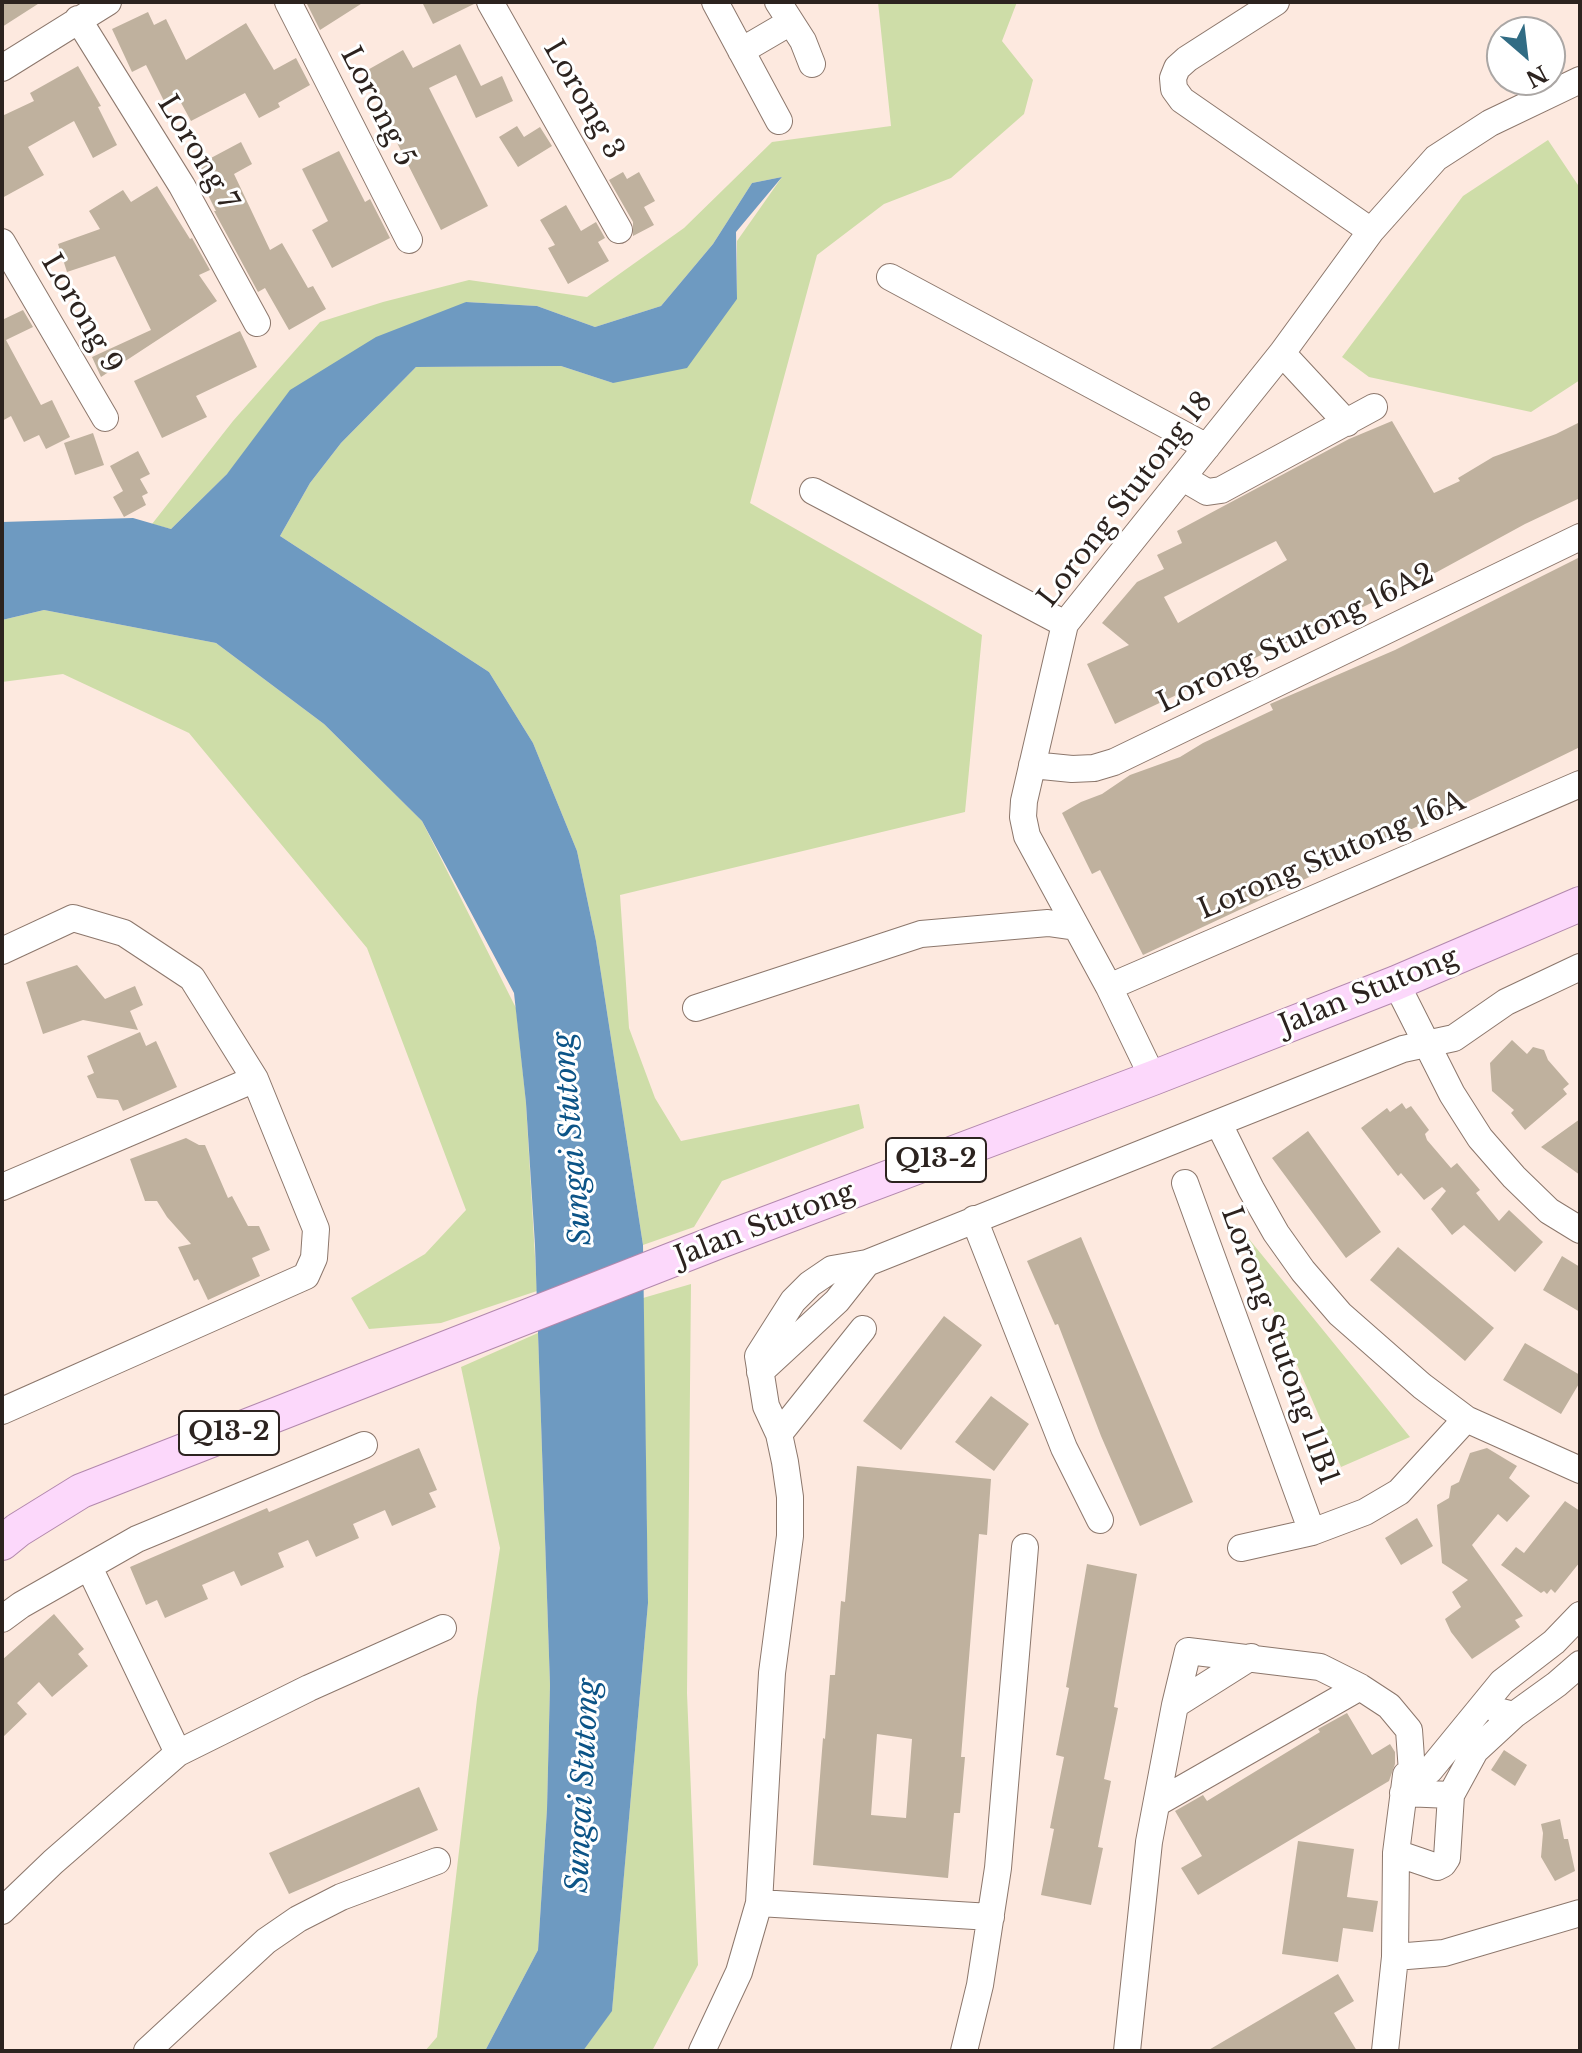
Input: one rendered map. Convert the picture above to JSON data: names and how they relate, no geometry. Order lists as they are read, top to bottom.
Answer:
{
  "streets": {
    "main road": ["Jalan Stutong", "Q13-2"],
    "street": [
      "Lorong 3",
      "Lorong 5",
      "Lorong 7",
      "Lorong 9",
      "Lorong Stutong 18",
      "Lorong Stutong 16A2",
      "Lorong Stutong 16A",
      "Lorong Stutong 11B1"
    ]
  },
  "crossings": [
    ["Lorong Stutong 18", "Lorong Stutong 16A2"],
    ["Lorong Stutong 18", "Lorong Stutong 16A"],
    ["Lorong Stutong 18", "Jalan Stutong"]
  ],
  "water": ["Sungai Stutong"],
  "north": "bottom right"
}
